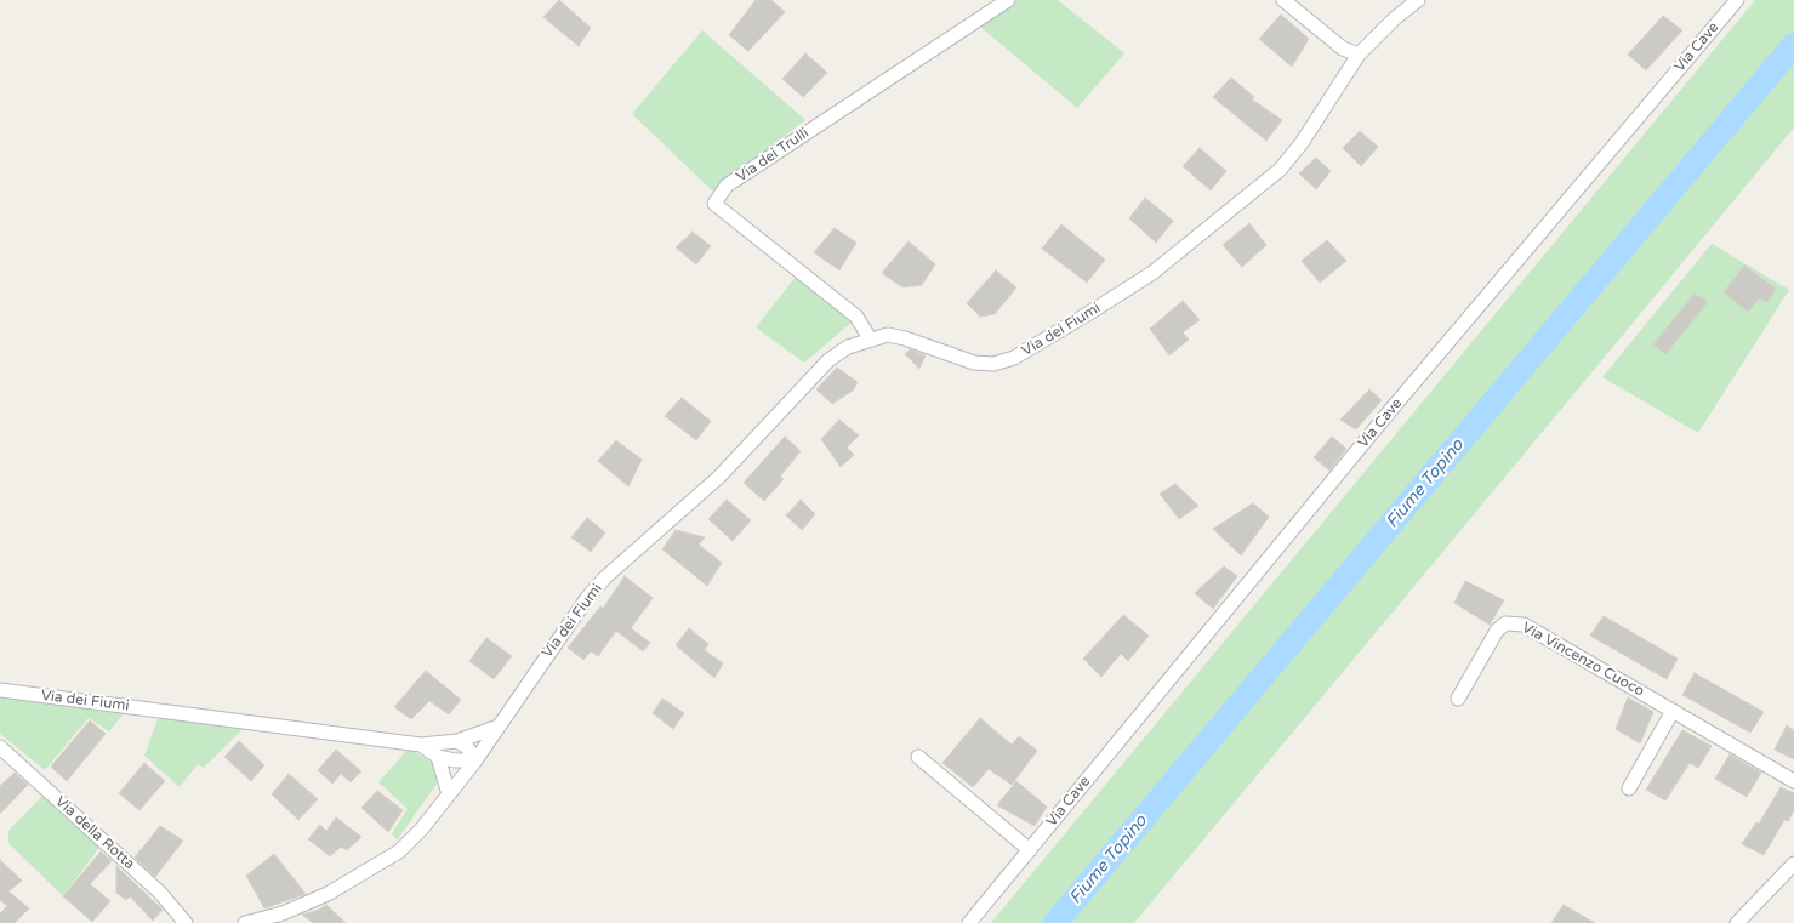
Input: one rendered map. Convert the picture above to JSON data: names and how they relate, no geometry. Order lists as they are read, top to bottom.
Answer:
{
  "streets": {
    "street": [
      "Via Cave",
      "Via dei Trulli",
      "Via dei Fiumi",
      "Via Vincenzo Cuoco",
      "Via della Rotta"
    ]
  },
  "crossings": [
    ["Via dei Trulli", "Via dei Fiumi"]
  ],
  "water": ["Fiume Topino"]
}
